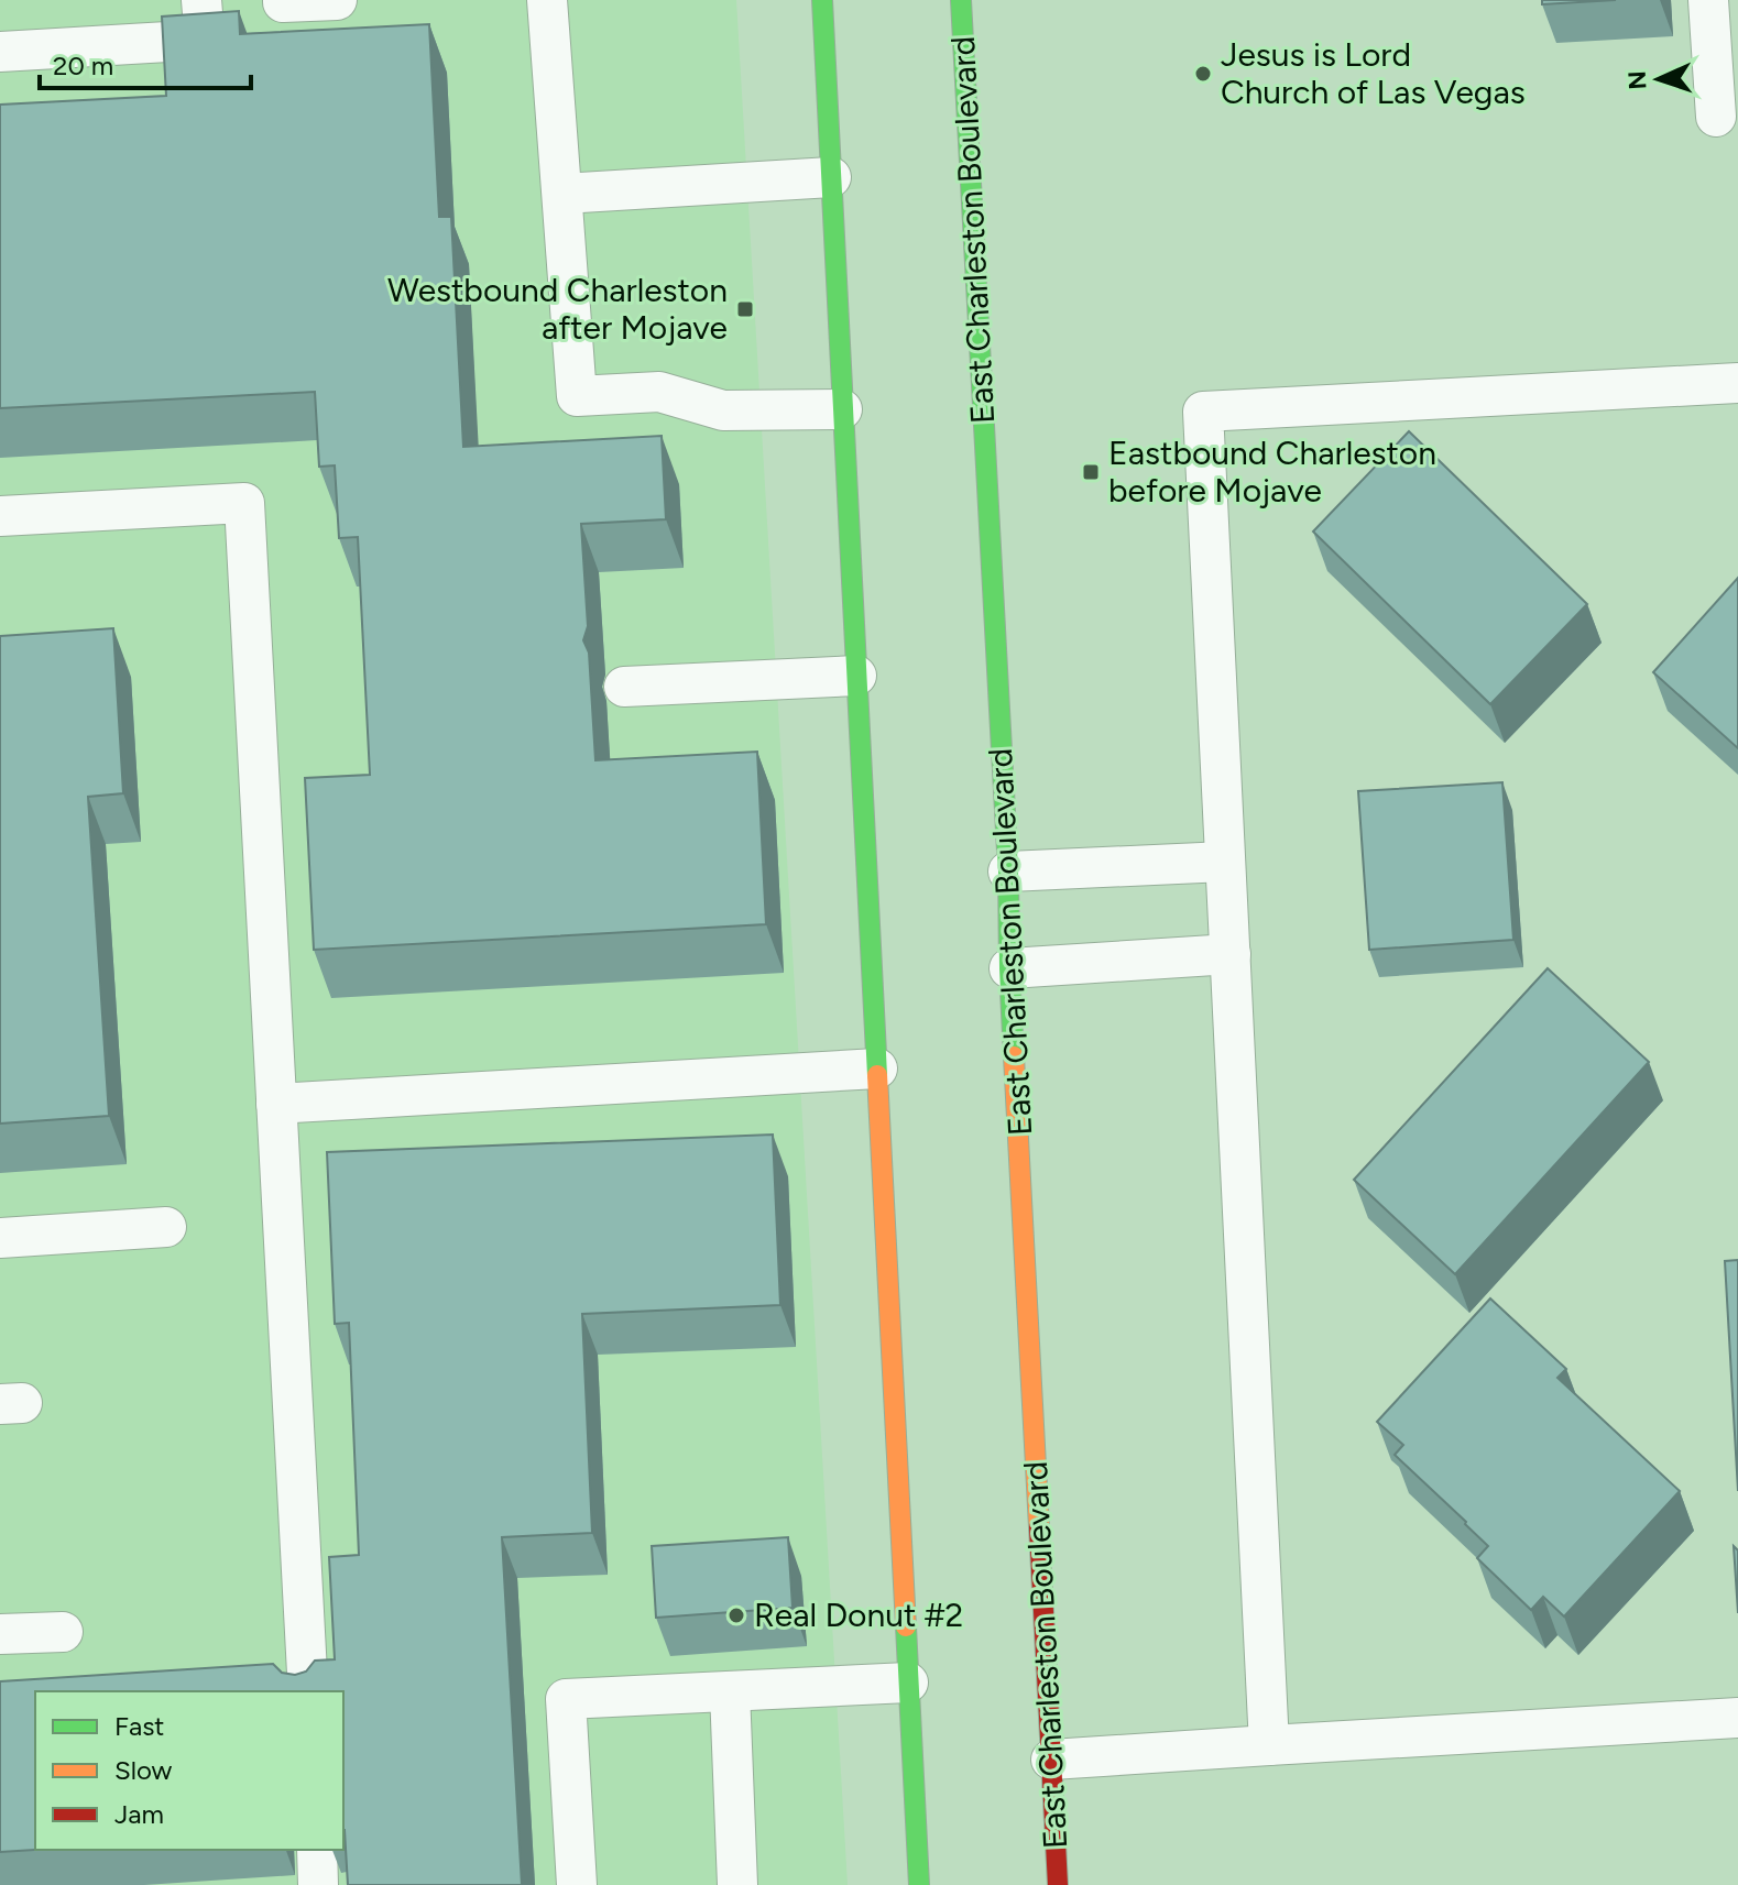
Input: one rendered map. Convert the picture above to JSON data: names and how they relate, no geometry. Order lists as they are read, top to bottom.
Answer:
{
  "streets": {
    "main road": ["East Charleston Boulevard"]
  },
  "places": {
    "other": ["Jesus is Lord Church of Las Vegas", "Real Donut #2"],
    "transit": ["Westbound Charleston after Mojave", "Eastbound Charleston before Mojave"]
  },
  "legend": ["Fast", "Slow", "Jam"],
  "scale_bar": "20 m",
  "north": "left"
}
